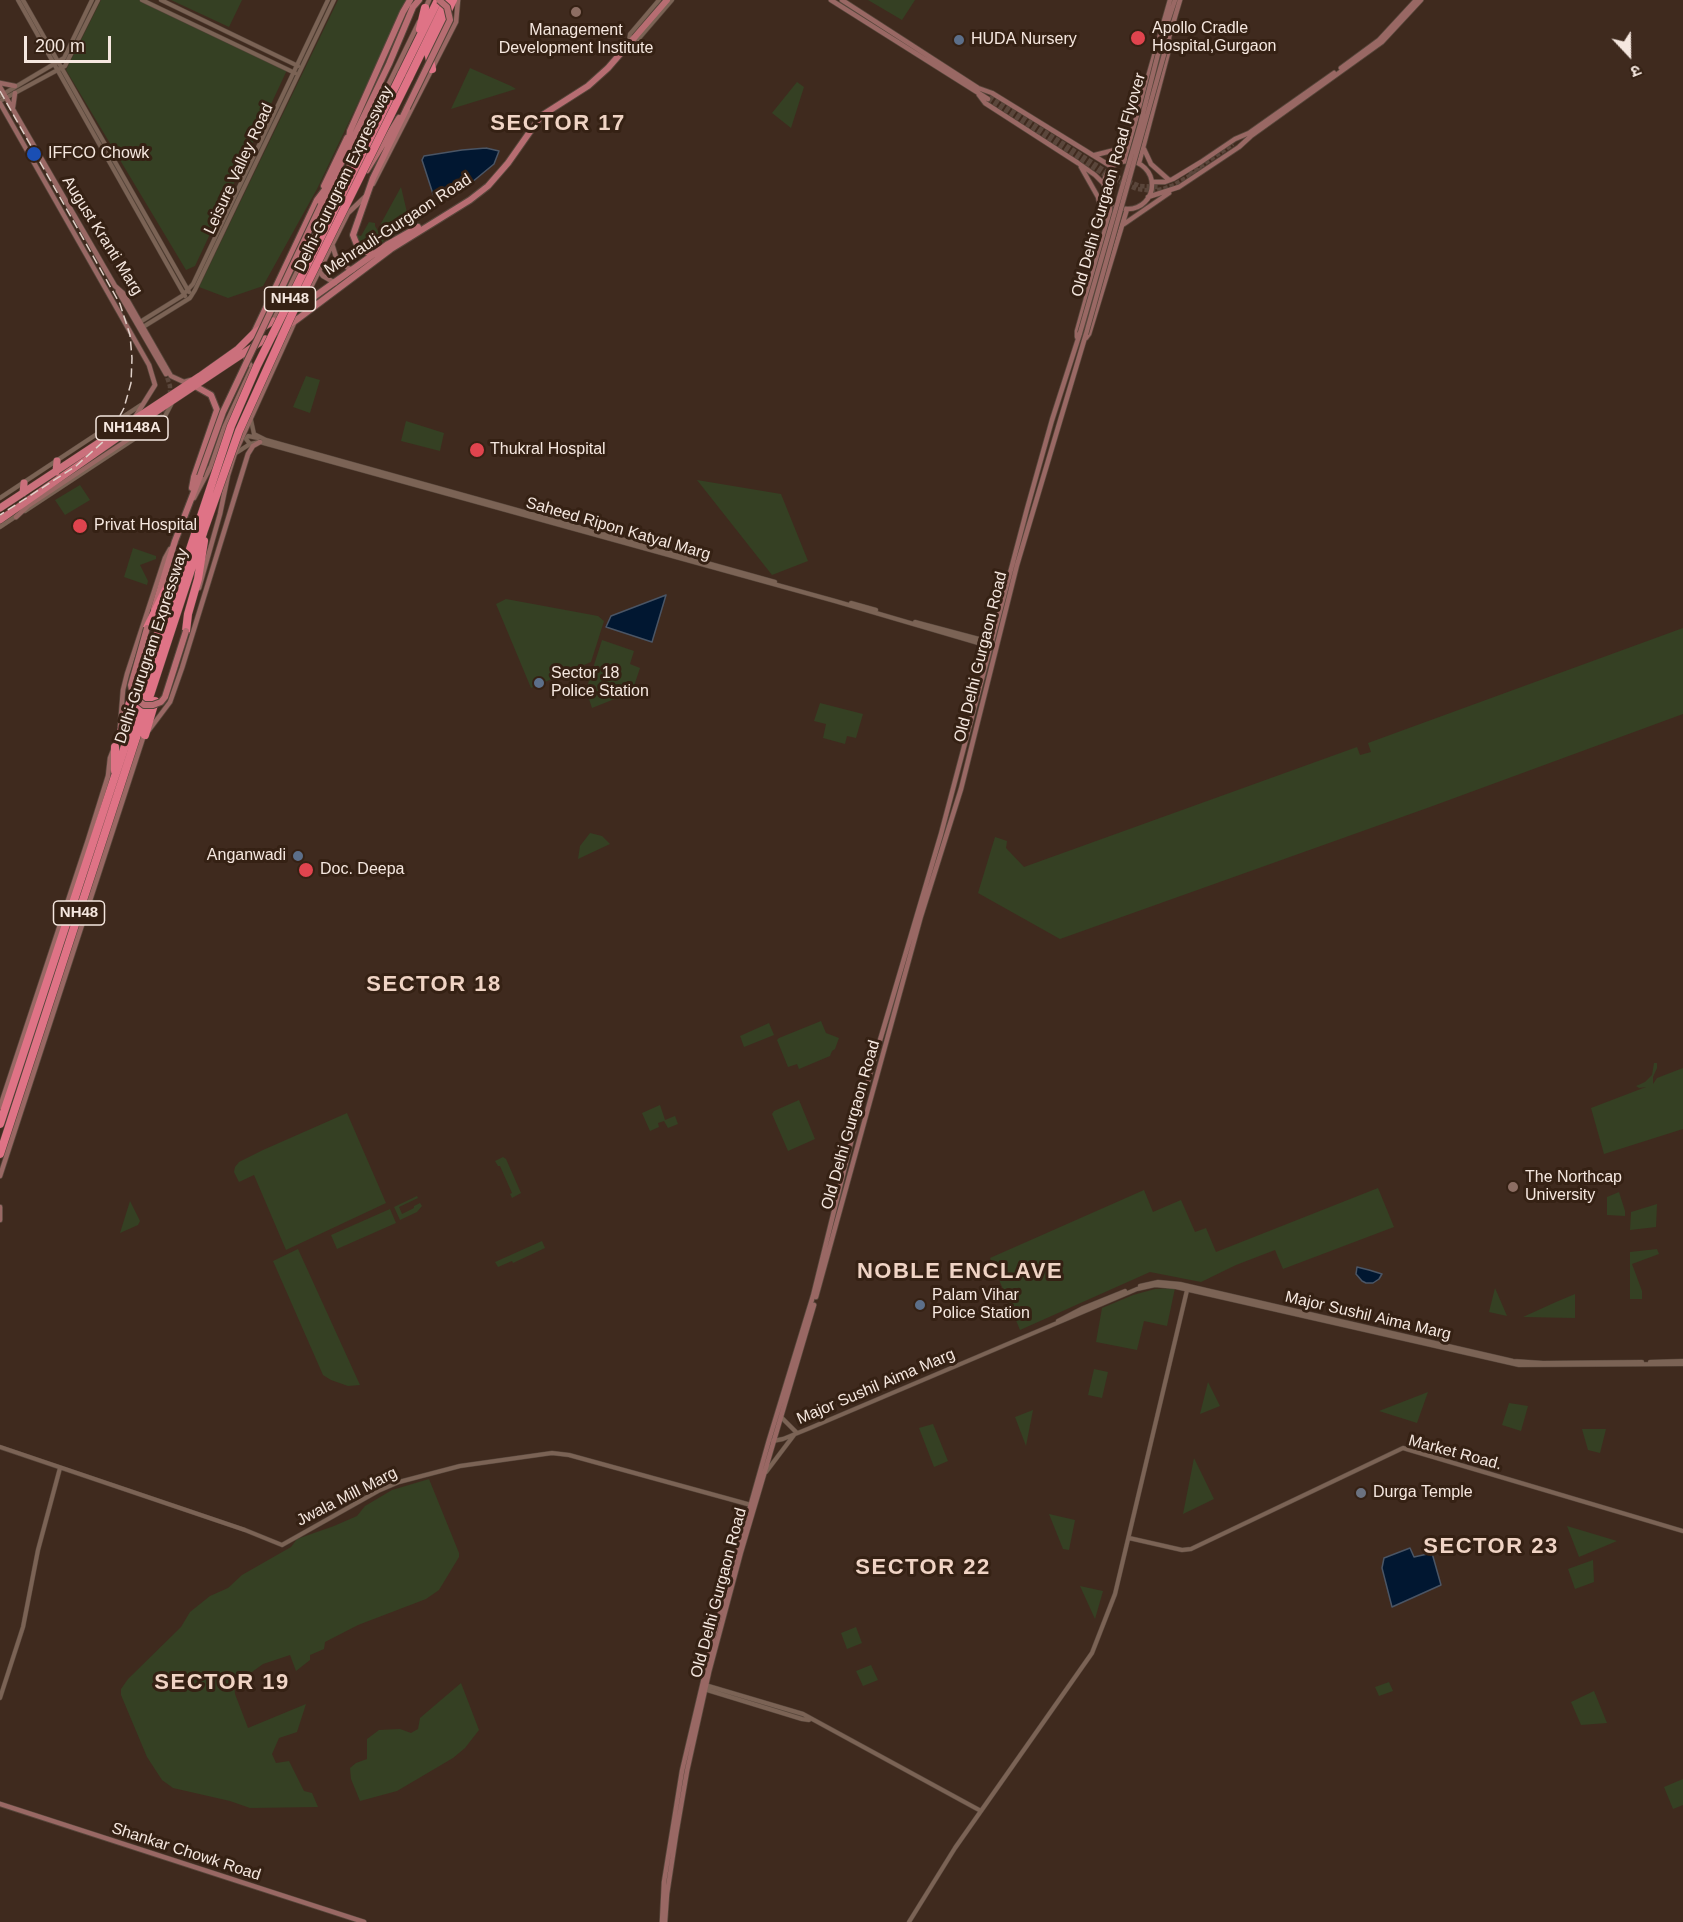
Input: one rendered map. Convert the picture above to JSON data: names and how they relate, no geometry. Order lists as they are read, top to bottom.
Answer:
{
  "streets": {
    "highway": ["Delhi-Gurugram Expressway", "NH48", "NH148A"],
    "main road": [
      "Old Delhi Gurgaon Road Flyover",
      "Mehrauli-Gurgaon Road",
      "August Kranti Marg",
      "Old Delhi Gurgaon Road",
      "Shankar Chowk Road"
    ],
    "street": [
      "Leisure Valley Road",
      "Saheed Ripon Katyal Marg",
      "Major Sushil Aima Marg",
      "Market Road.",
      "Jwala Mill Marg"
    ]
  },
  "crossings": [
    ["Old Delhi Gurgaon Road Flyover", "Old Delhi Gurgaon Road"],
    ["Mehrauli-Gurgaon Road", "NH148A"],
    ["August Kranti Marg", "NH148A"],
    ["Saheed Ripon Katyal Marg", "Old Delhi Gurgaon Road"],
    ["Old Delhi Gurgaon Road", "Major Sushil Aima Marg"],
    ["Old Delhi Gurgaon Road", "Jwala Mill Marg"]
  ],
  "districts": [
    "SECTOR 17",
    "SECTOR 18",
    "NOBLE ENCLAVE",
    "SECTOR 23",
    "SECTOR 22",
    "SECTOR 19"
  ],
  "places": [
    "Management Development Institute",
    "Apollo Cradle Hospital,Gurgaon",
    "HUDA Nursery",
    "IFFCO Chowk",
    "Thukral Hospital",
    "Privat Hospital",
    "Sector 18 Police Station",
    "Anganwadi",
    "Doc. Deepa",
    "The Northcap University",
    "Palam Vihar Police Station",
    "Durga Temple"
  ],
  "scale_bar": "200 m",
  "north": "bottom"
}
